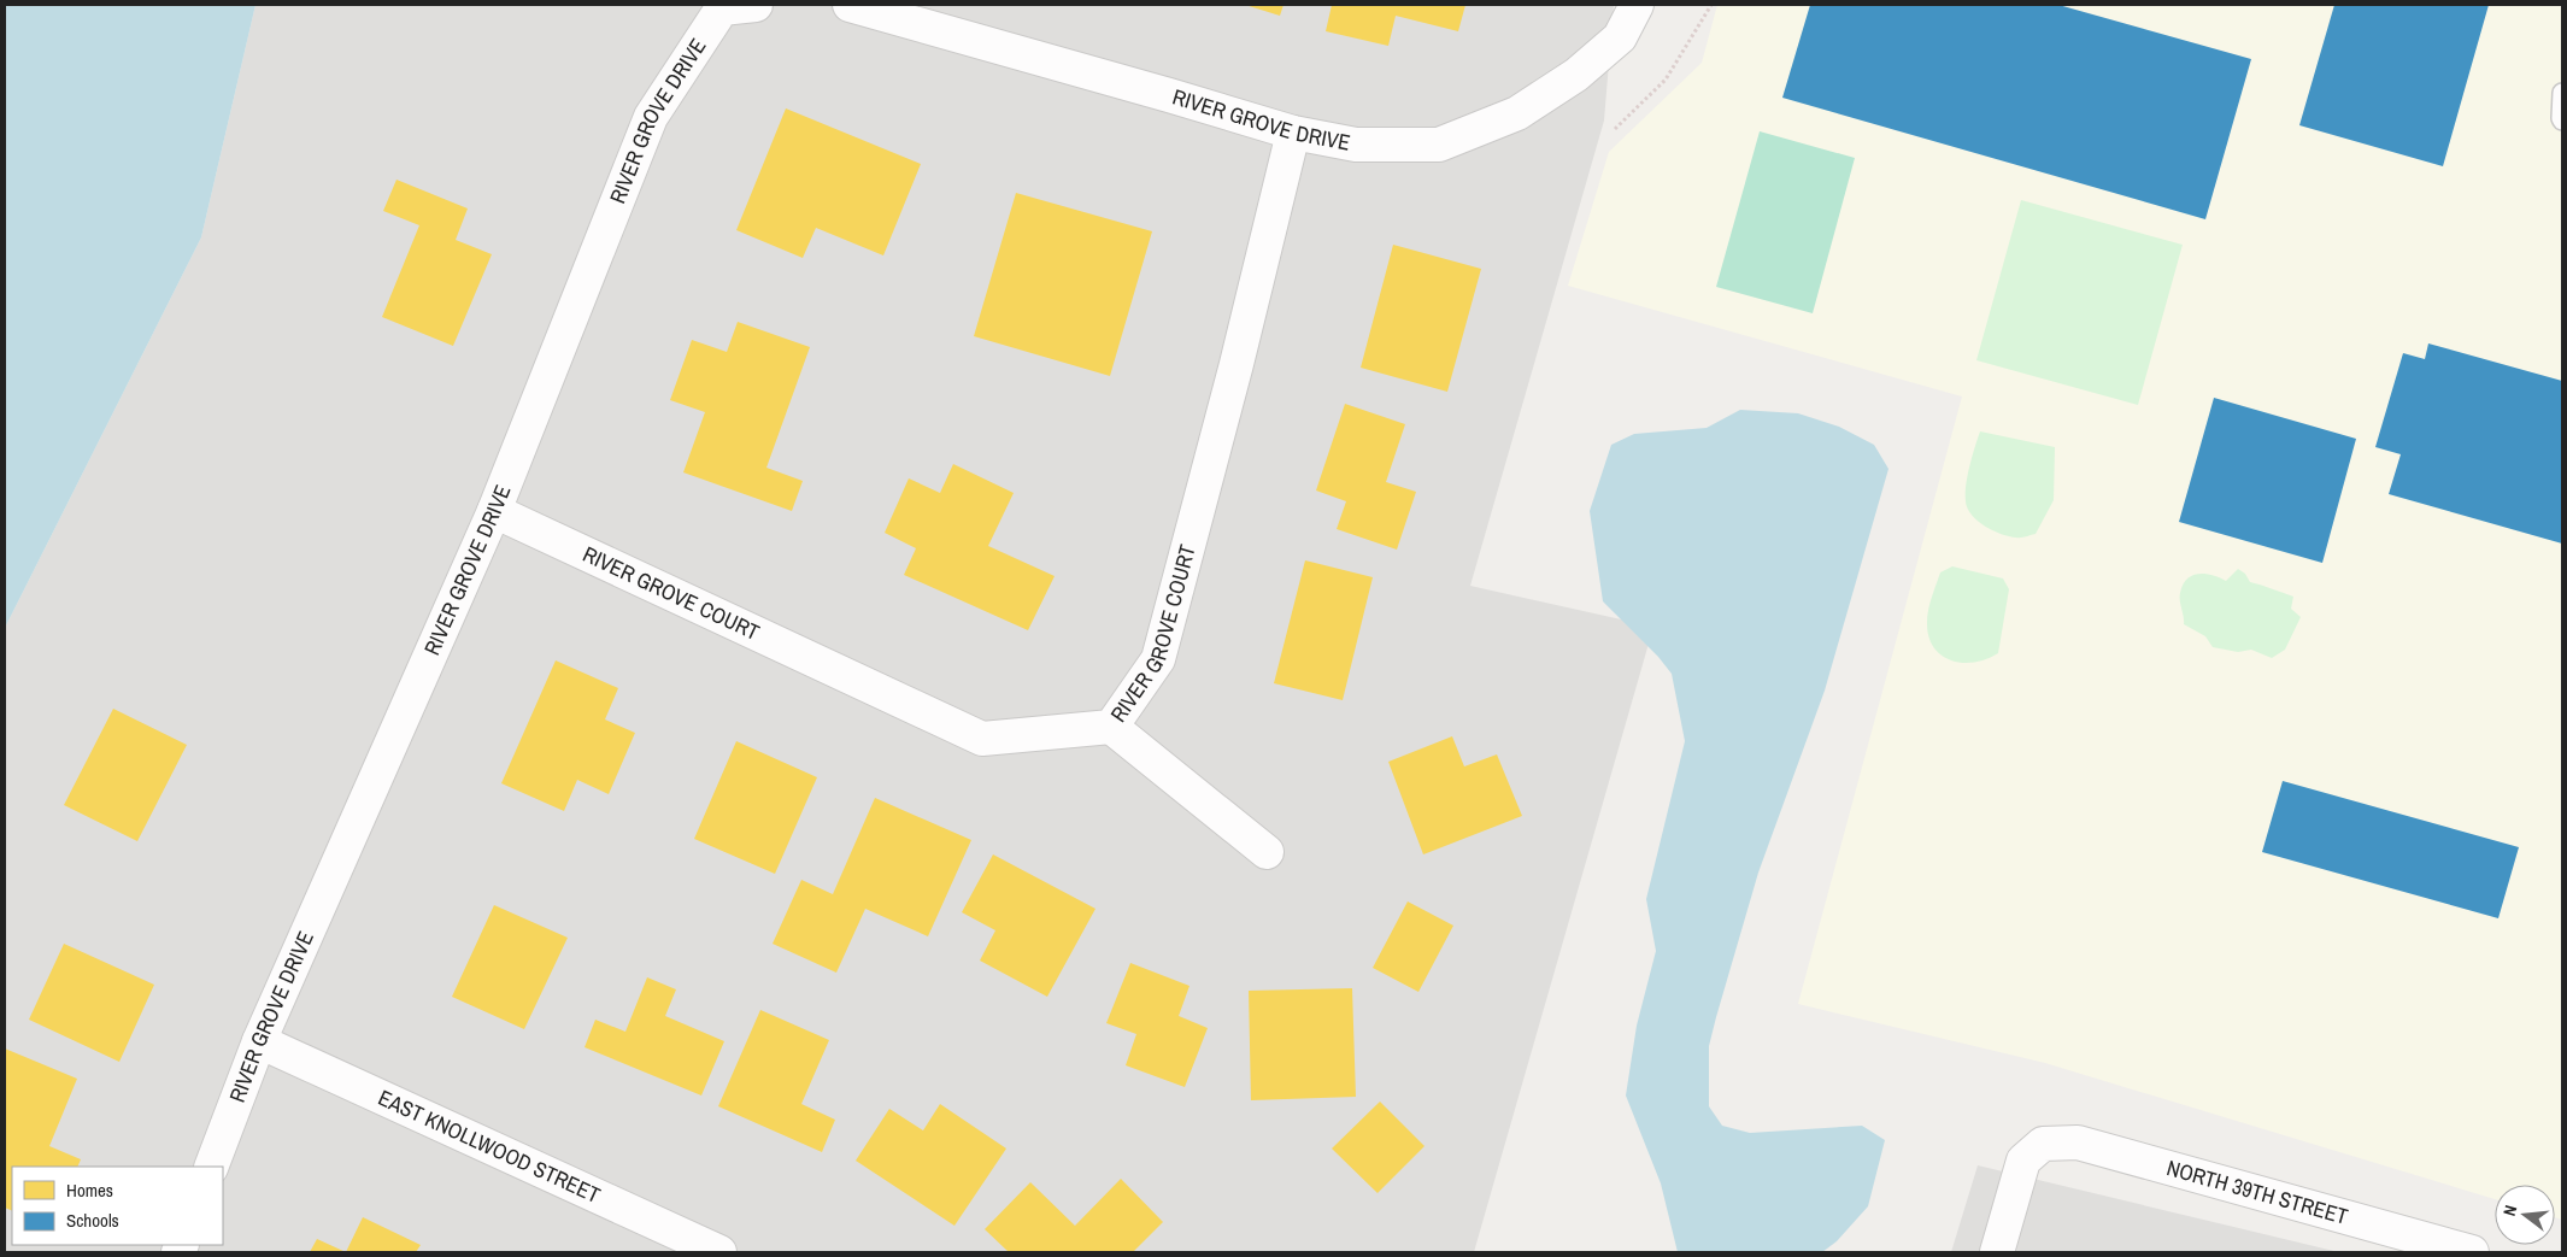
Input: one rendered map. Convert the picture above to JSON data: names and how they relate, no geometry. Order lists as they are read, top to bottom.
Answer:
{
  "streets": {
    "street": [
      "RIVER GROVE DRIVE",
      "RIVER GROVE COURT",
      "EAST KNOLLWOOD STREET",
      "NORTH 39TH STREET"
    ]
  },
  "crossings": [
    ["RIVER GROVE DRIVE", "RIVER GROVE COURT"],
    ["RIVER GROVE DRIVE", "EAST KNOLLWOOD STREET"]
  ],
  "legend": ["Homes", "Schools"],
  "north": "left"
}
